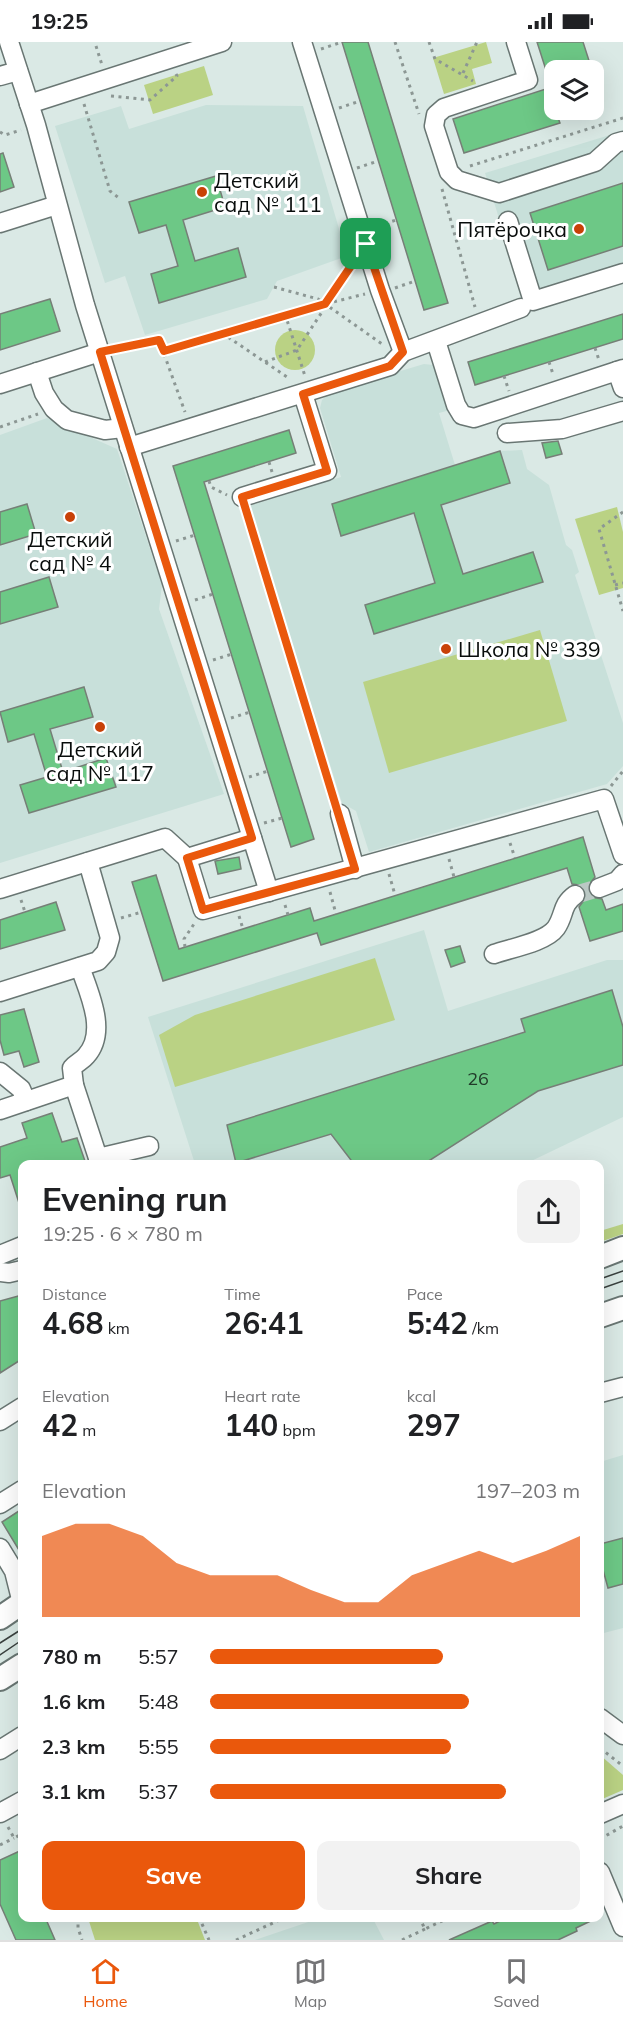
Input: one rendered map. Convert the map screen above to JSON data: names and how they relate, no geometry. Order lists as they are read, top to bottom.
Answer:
{
  "places": [
    "Детский сад № 111",
    "Пятёрочка",
    "Детский сад № 4",
    "Школа № 339",
    "Детский сад № 117"
  ],
  "house_numbers": ["26"],
  "page": {
    "status": "19:25",
    "heading": ["Evening run", "19:25 · 6 × 780 m"],
    "stats": [
      ["Distance", "4.68 km"],
      ["Time", "26:41"],
      ["Pace", "5:42 /km"],
      ["Elevation", "42 m"],
      ["Heart rate", "140 bpm"],
      ["kcal", "297"]
    ],
    "chart": ["Elevation", "197–203 m"],
    "list": [
      {
        "name": "780 m",
        "note": "5:57"
      },
      {
        "name": "1.6 km",
        "note": "5:48"
      },
      {
        "name": "2.3 km",
        "note": "5:55"
      },
      {
        "name": "3.1 km",
        "note": "5:37"
      }
    ],
    "buttons": ["Save", "Share"],
    "tabs": ["Home", "Map", "Saved"]
  }
}
